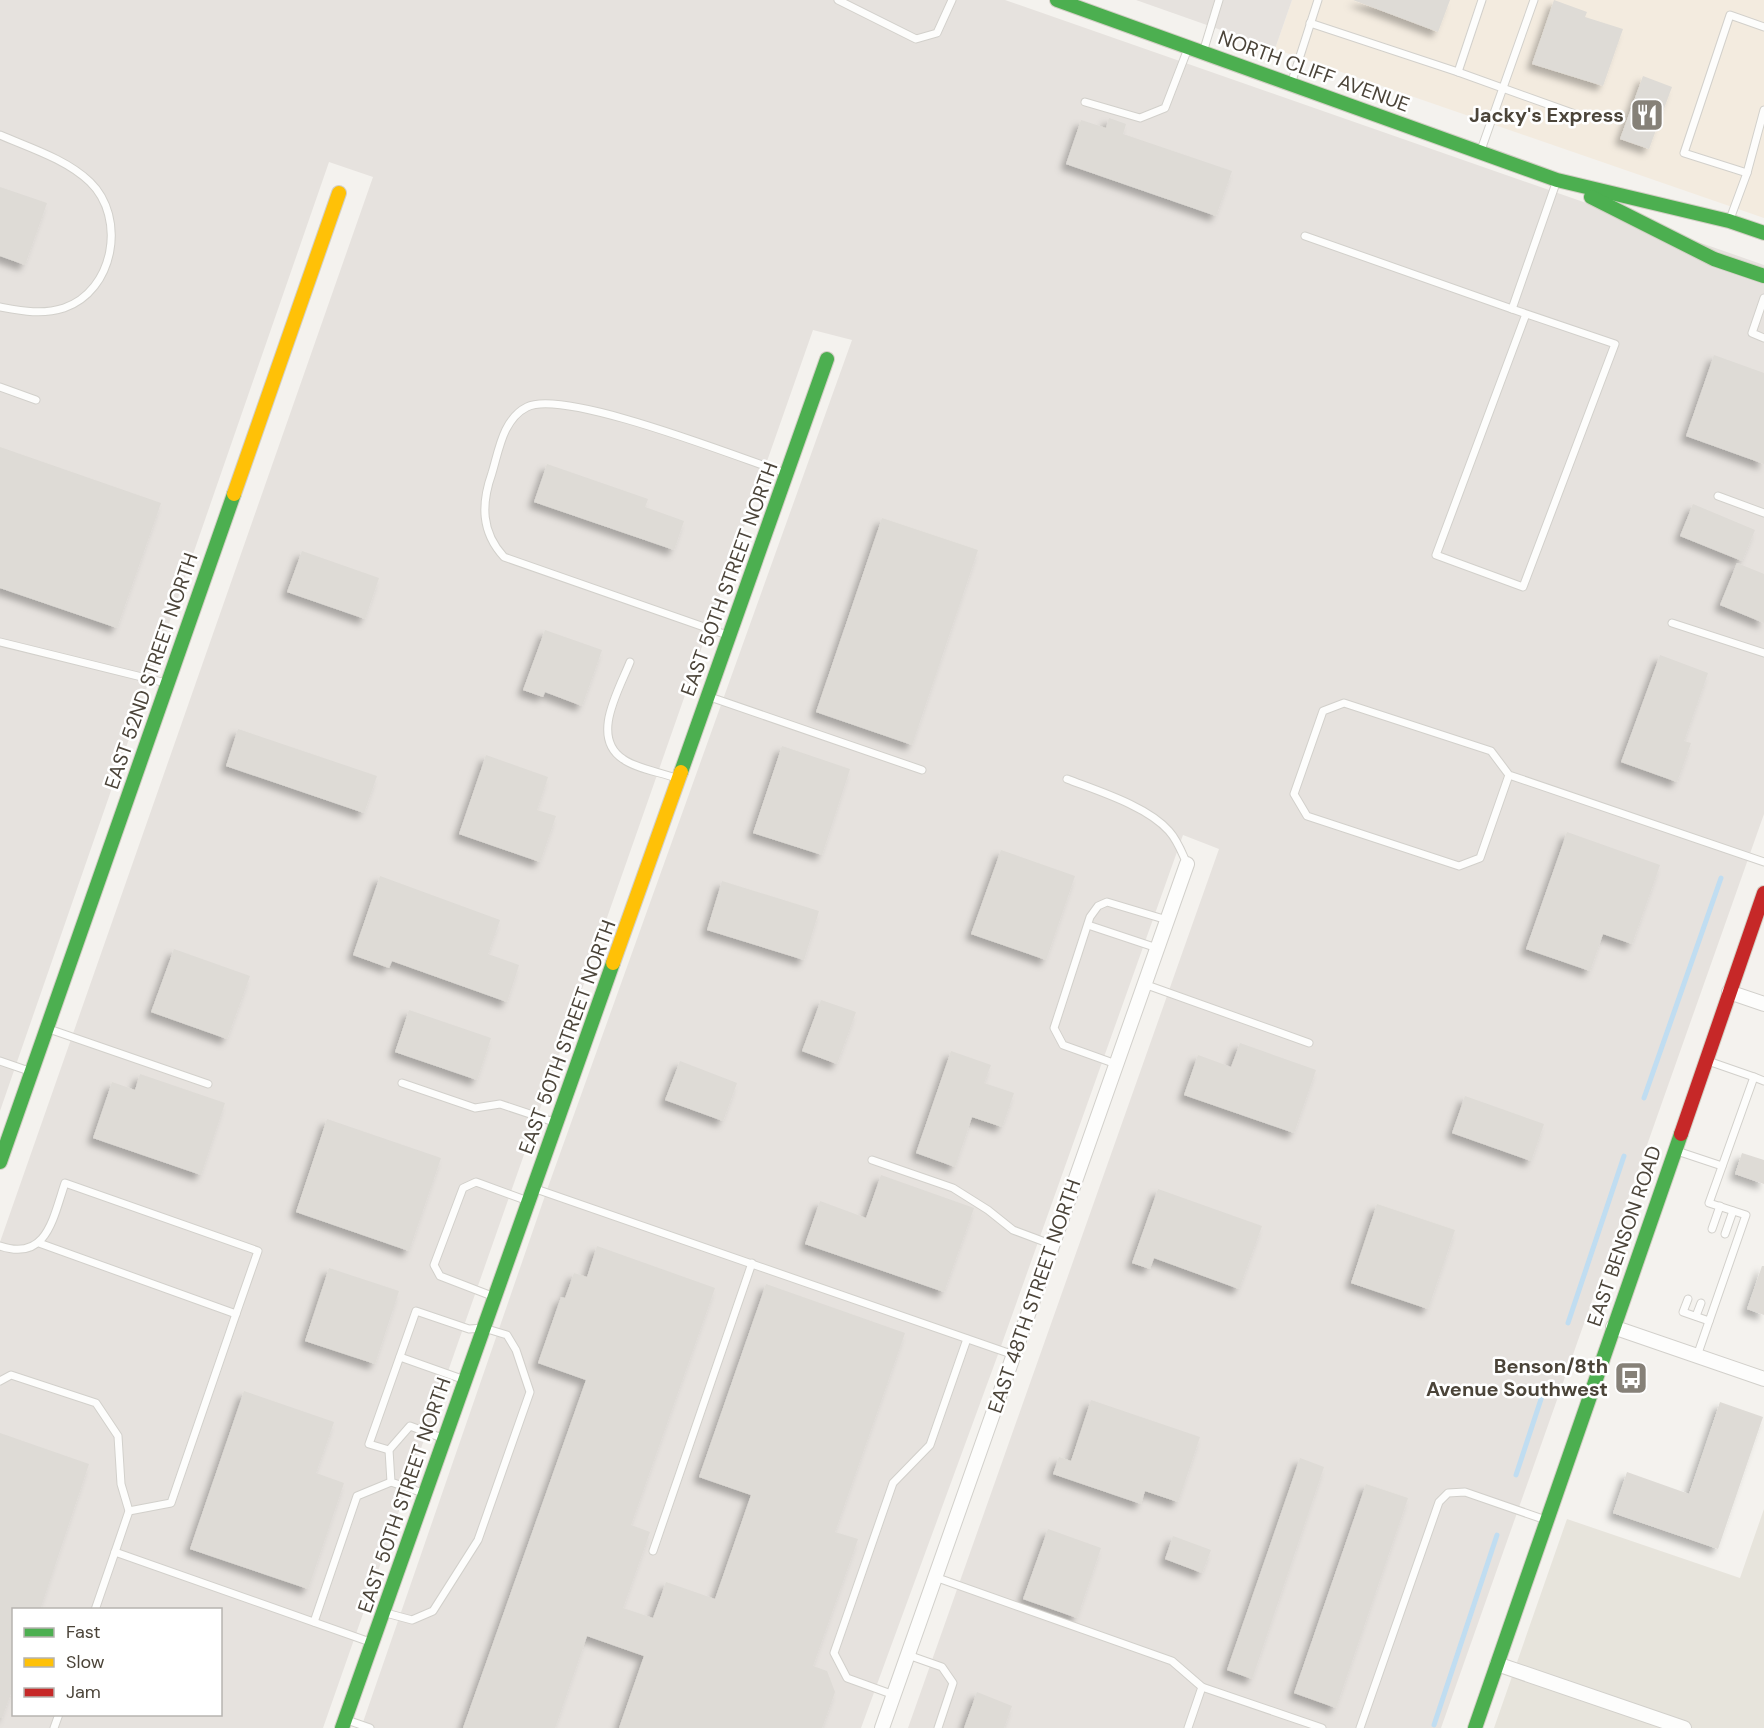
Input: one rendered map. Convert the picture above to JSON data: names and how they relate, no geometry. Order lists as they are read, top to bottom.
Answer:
{
  "streets": {
    "street": [
      "NORTH CLIFF AVENUE",
      "EAST 50TH STREET NORTH",
      "EAST 52ND STREET NORTH",
      "EAST BENSON ROAD",
      "EAST 48TH STREET NORTH"
    ]
  },
  "places": {
    "restaurant": ["Jacky's Express"],
    "bus stop": ["Benson/8th Avenue Southwest"]
  },
  "legend": ["Fast", "Slow", "Jam"]
}
